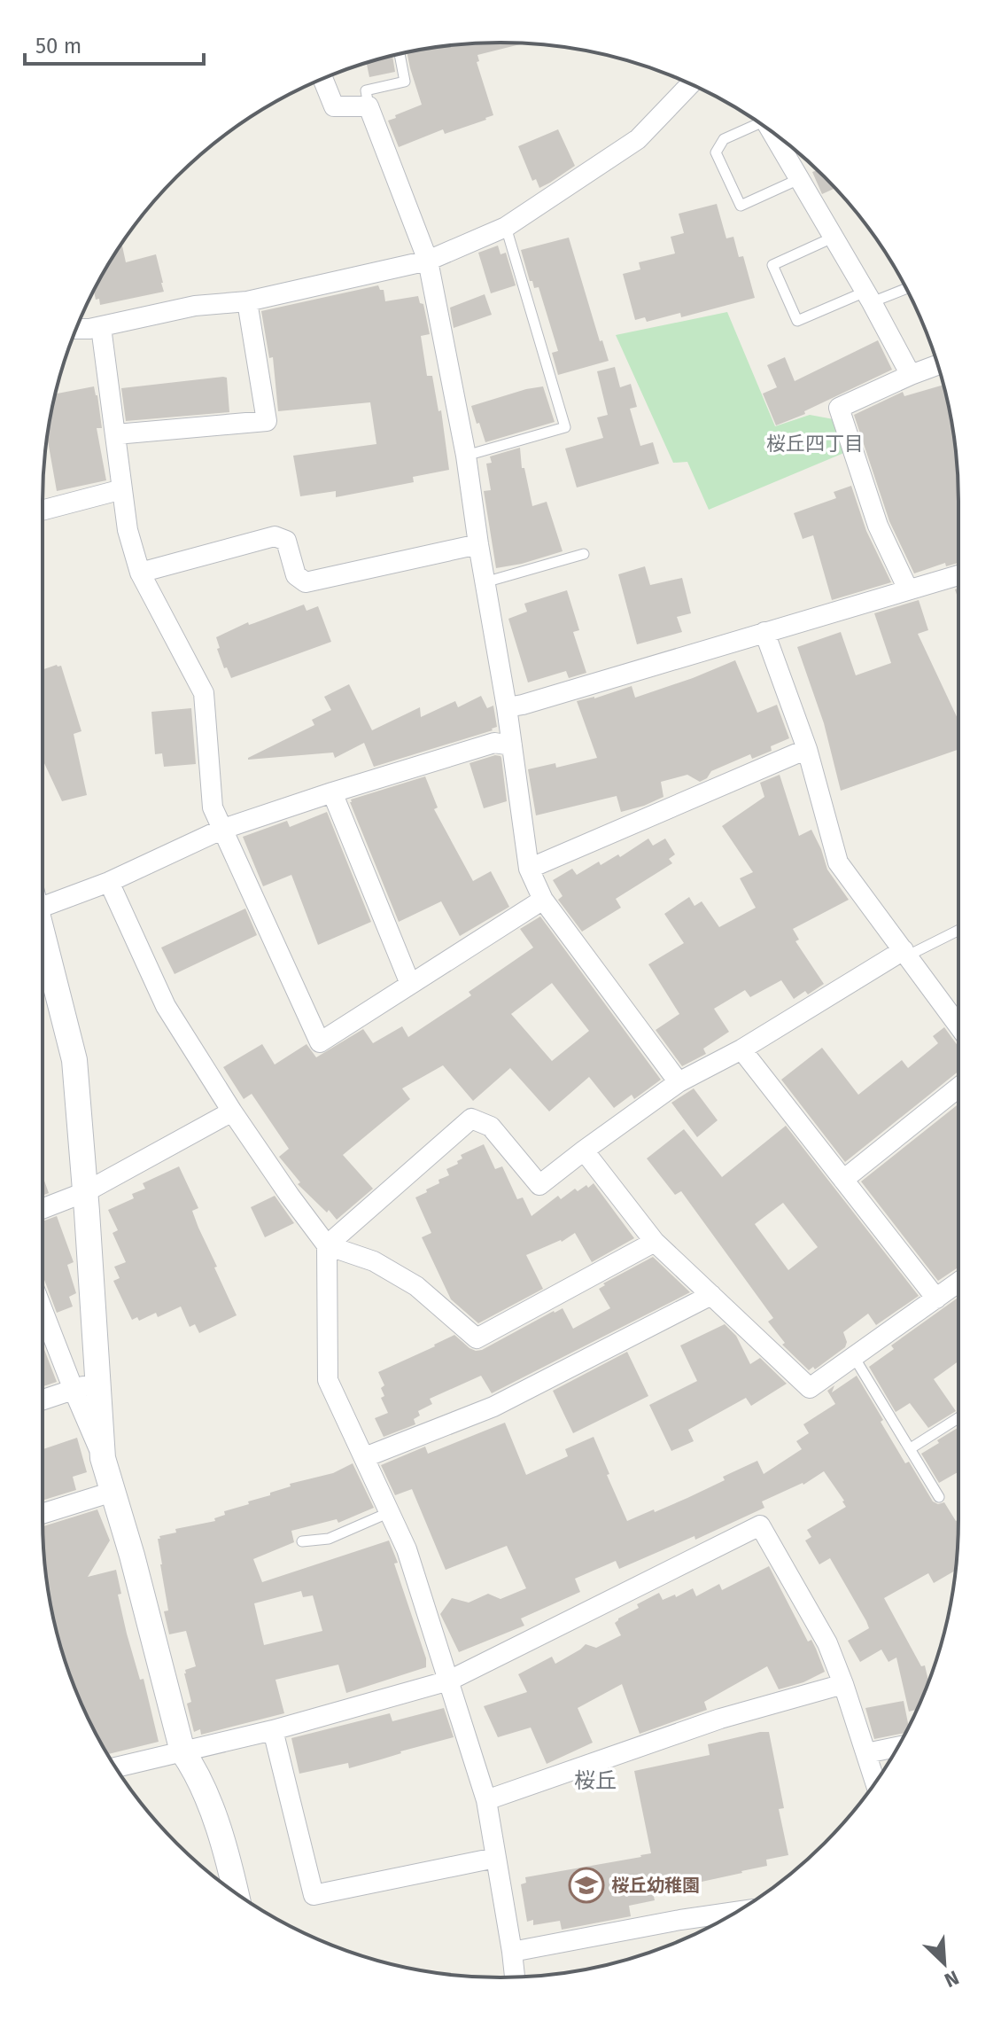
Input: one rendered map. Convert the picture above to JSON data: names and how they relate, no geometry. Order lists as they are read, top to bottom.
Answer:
{
  "districts": ["桜丘四丁目", "桜丘"],
  "places": {
    "school or university": ["桜丘幼稚園"]
  },
  "scale_bar": "50 m",
  "north": "bottom right"
}
